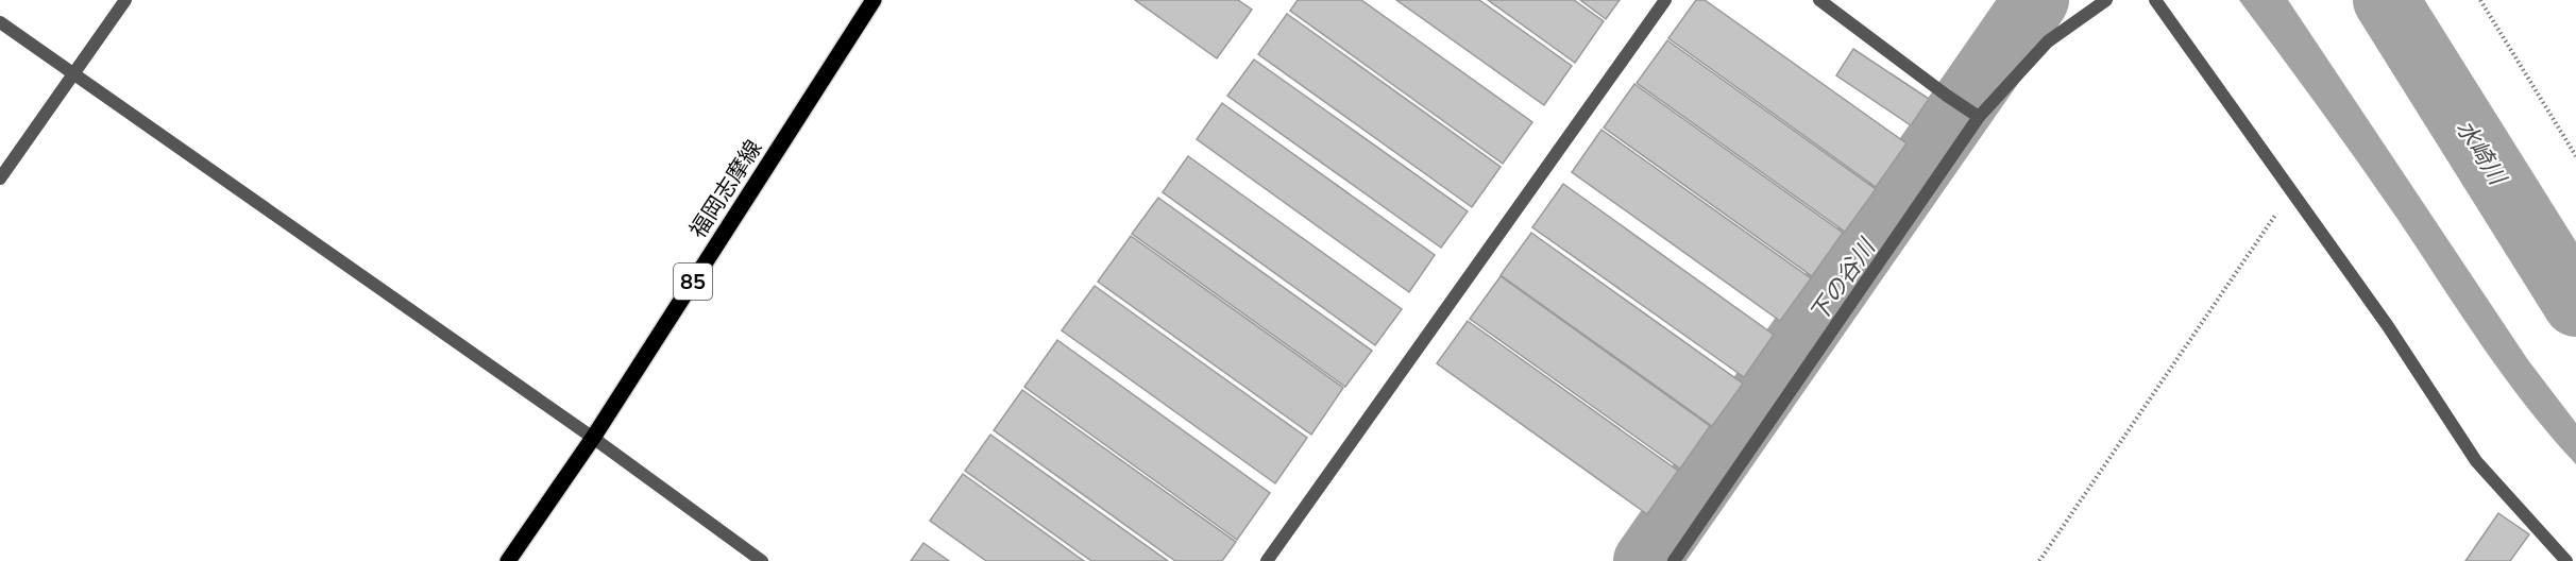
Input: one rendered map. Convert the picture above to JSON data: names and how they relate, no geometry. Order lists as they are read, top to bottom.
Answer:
{
  "streets": {
    "main road": ["福岡志摩線", "85"]
  },
  "water": ["水崎川", "下の谷川"]
}
